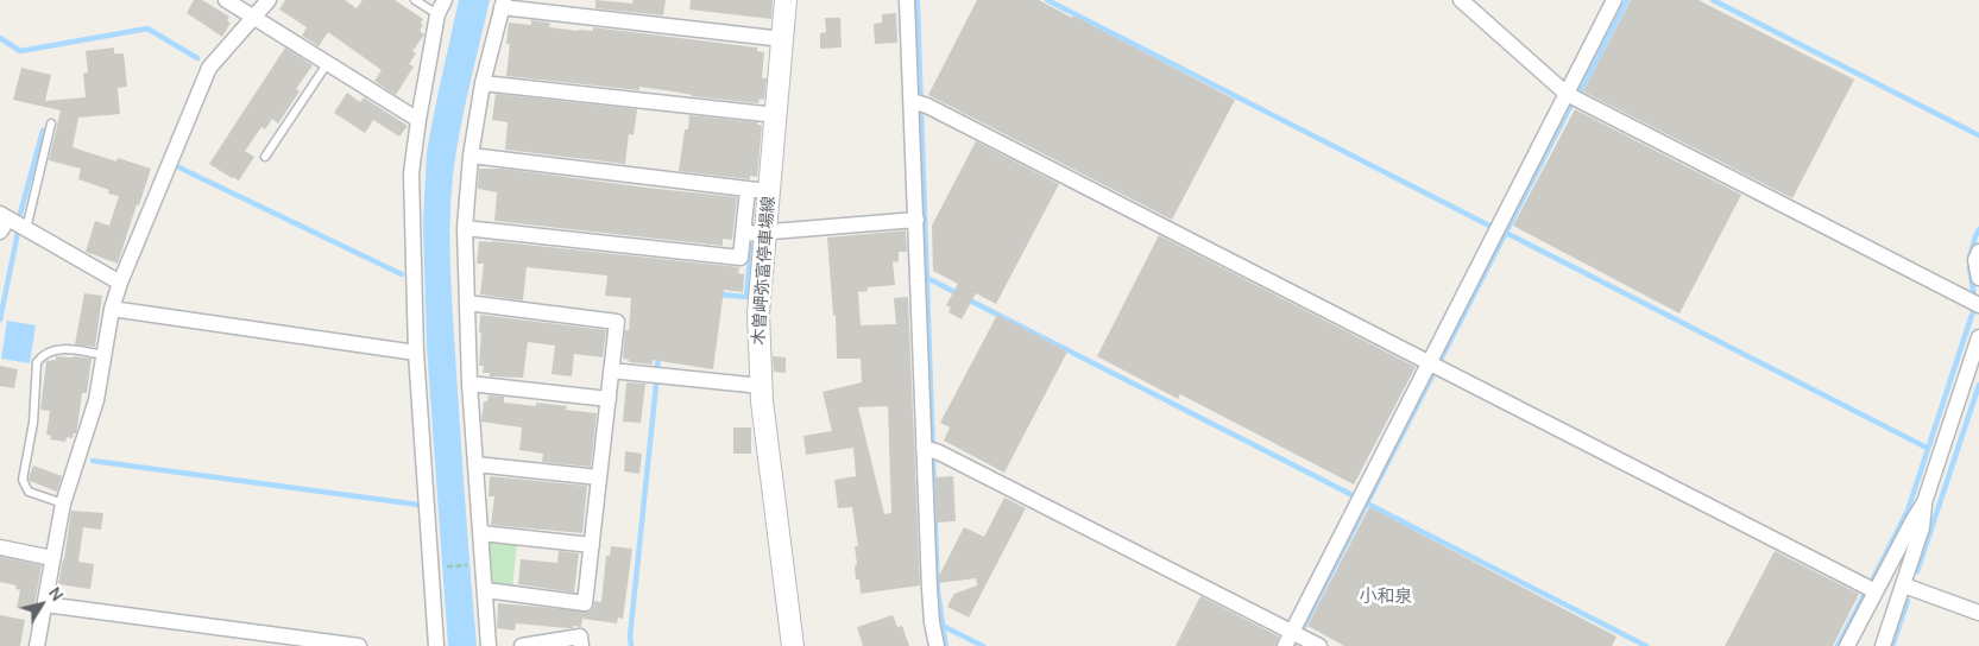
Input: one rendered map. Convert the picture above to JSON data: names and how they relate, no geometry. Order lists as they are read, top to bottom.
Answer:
{
  "streets": {
    "main road": ["木曽岬弥富停車場線"]
  },
  "districts": ["小和泉"],
  "north": "top right"
}
